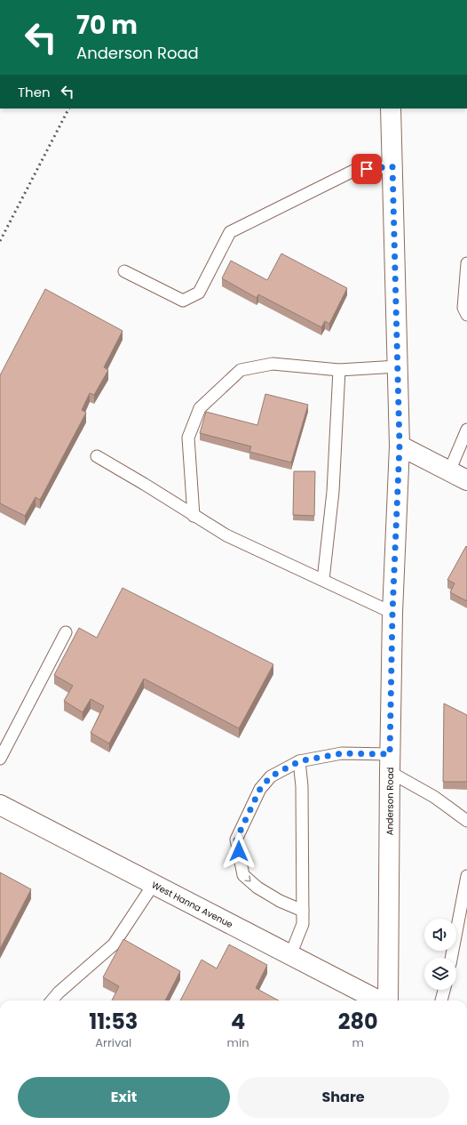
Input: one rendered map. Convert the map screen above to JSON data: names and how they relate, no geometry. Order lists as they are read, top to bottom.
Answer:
{
  "streets": {
    "street": ["Anderson Road", "West Hanna Avenue"]
  },
  "page": {
    "turn": ["70 m", "Anderson Road"],
    "then": "Then",
    "eta": [
      "11:53",
      "Arrival",
      "4",
      "min",
      "280",
      "m"
    ],
    "buttons": ["Exit", "Share"]
  }
}
